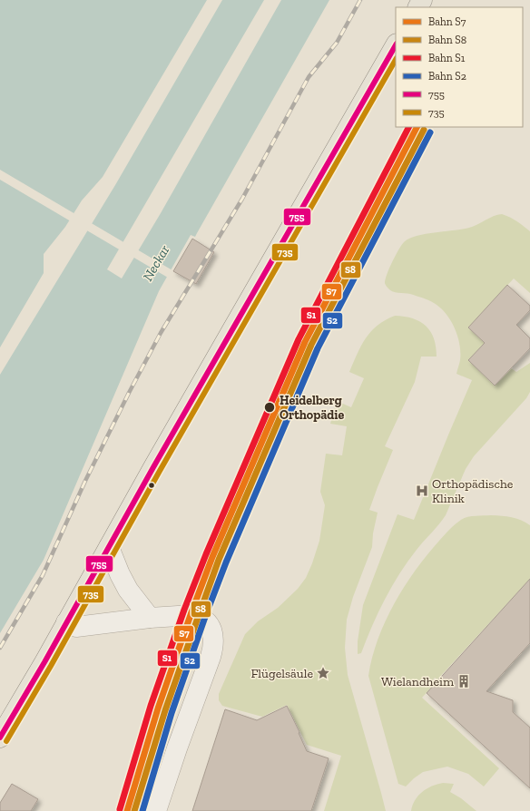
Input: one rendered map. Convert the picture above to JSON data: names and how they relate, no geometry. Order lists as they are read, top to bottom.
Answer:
{
  "water": ["Neckar"],
  "places": {
    "other": ["Heidelberg Orthopädie"],
    "hospital": ["Orthopädische Klinik"],
    "place": ["Flügelsäule"],
    "building": ["Wielandheim"]
  },
  "lines": [
    "transit line 755",
    "transit line 735",
    "rail line S7",
    "rail line S1",
    "rail line S8",
    "rail line S2"
  ],
  "legend": [
    "Bahn S7",
    "Bahn S8",
    "Bahn S1",
    "Bahn S2",
    "755",
    "735"
  ]
}
